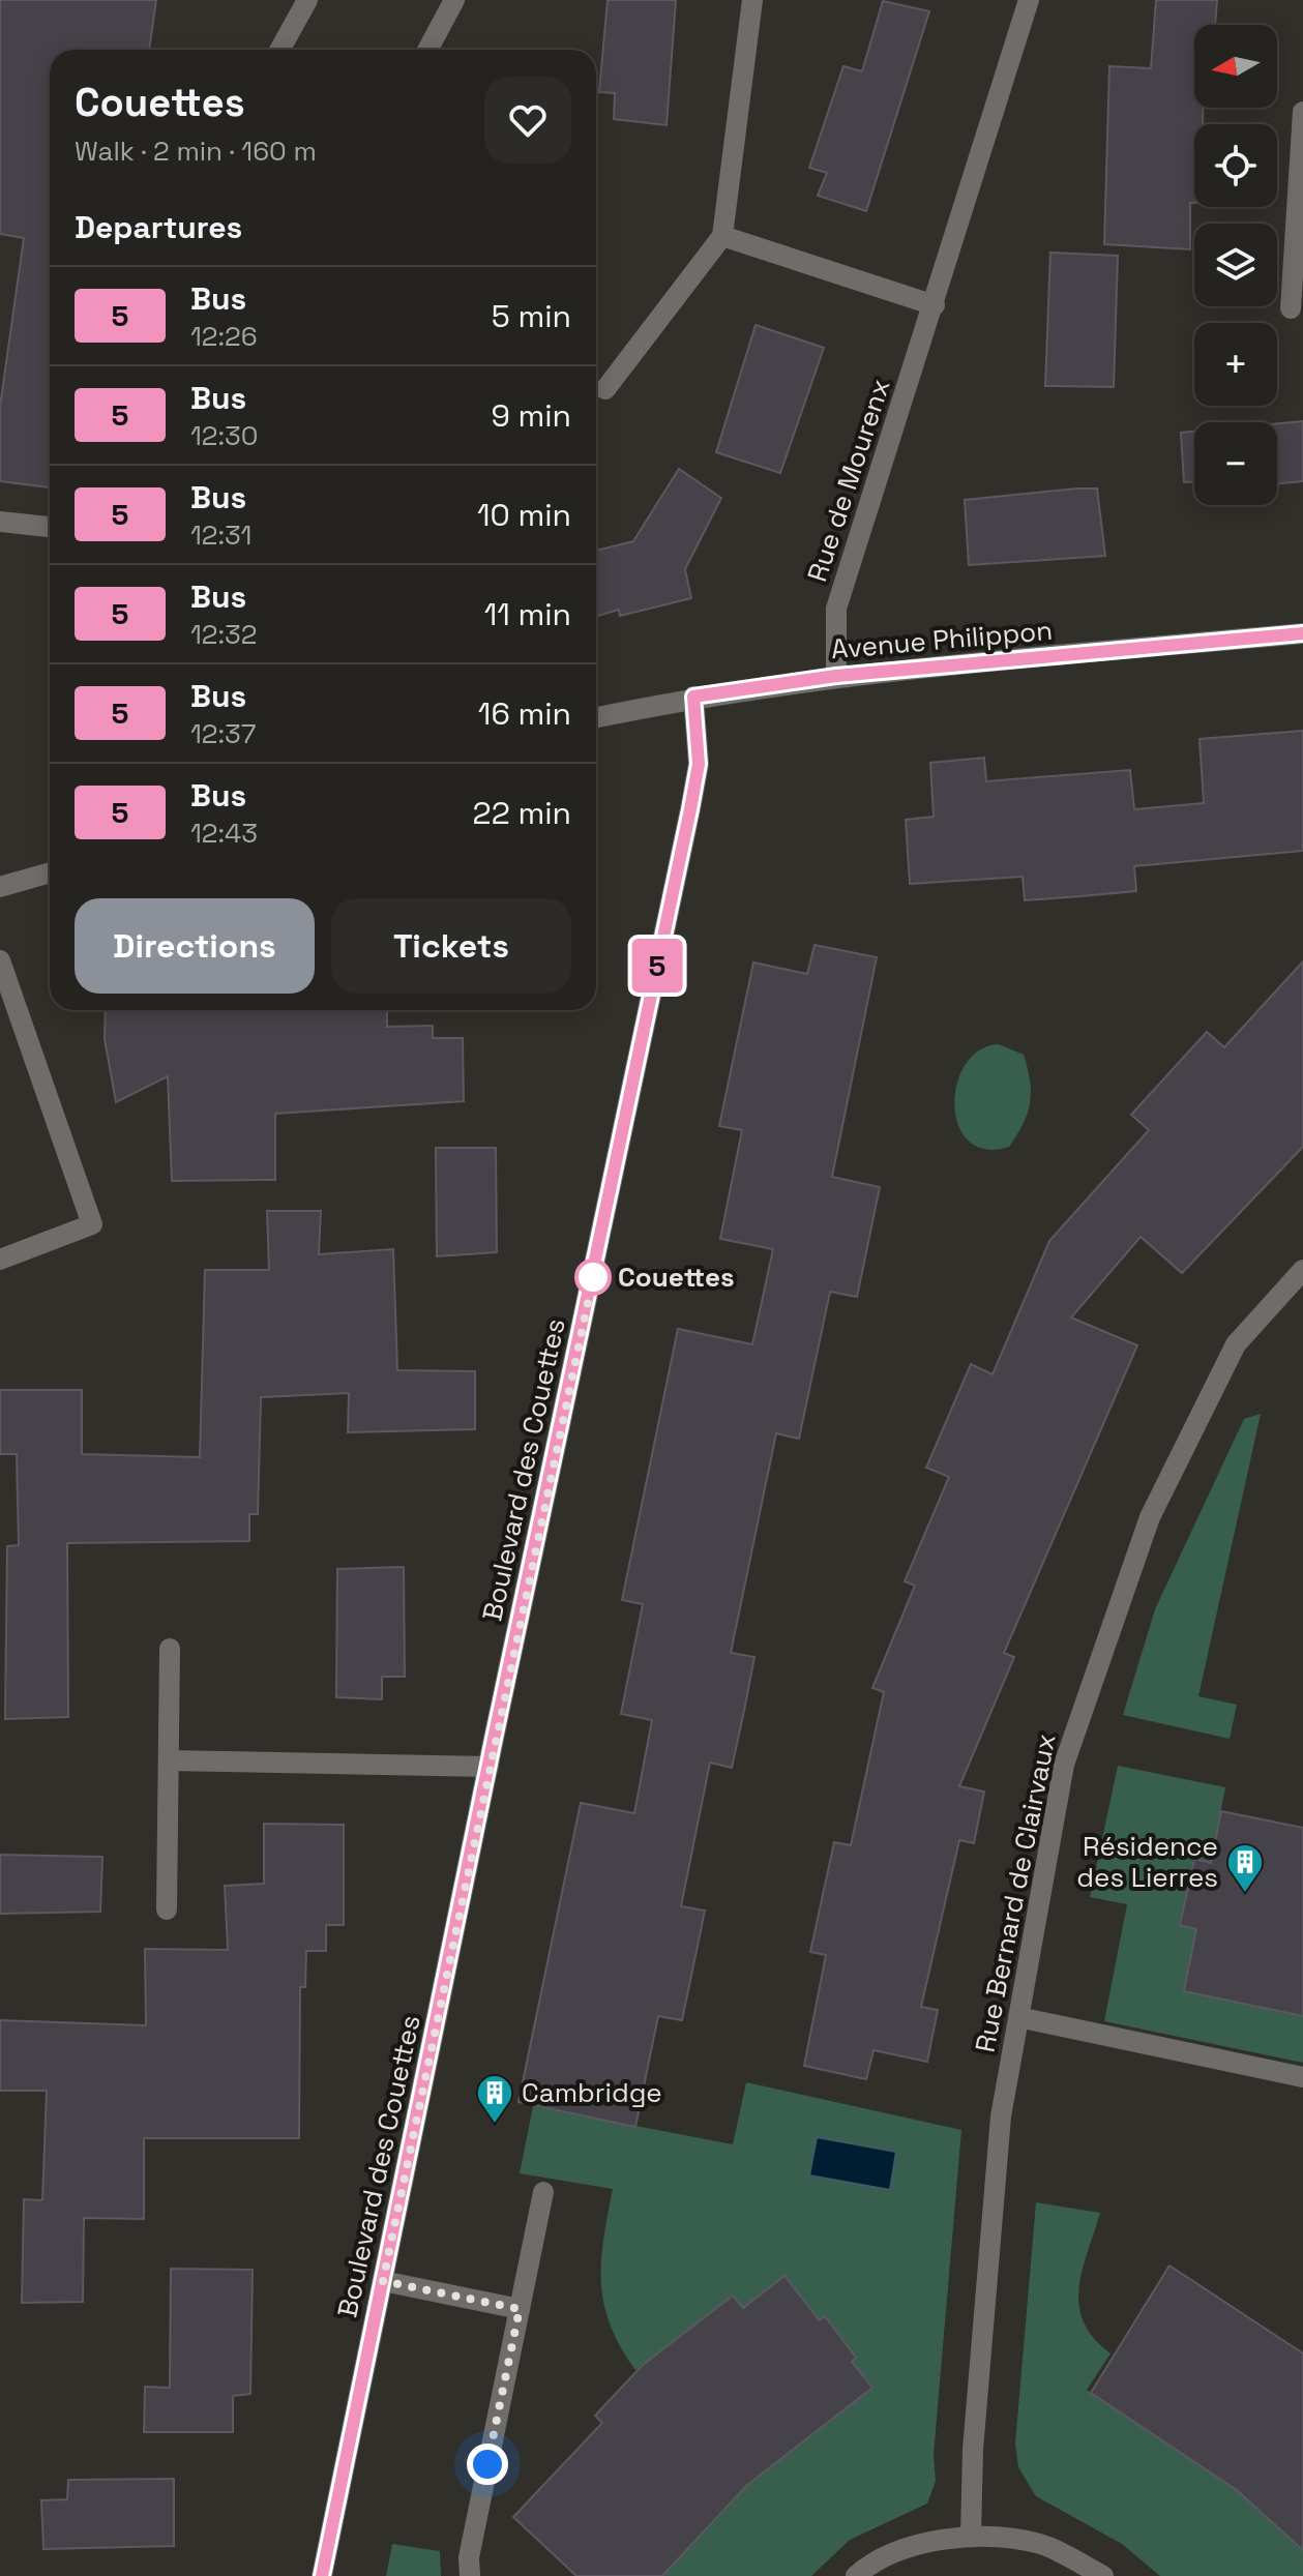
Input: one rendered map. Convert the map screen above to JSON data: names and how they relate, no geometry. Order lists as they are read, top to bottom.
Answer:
{
  "streets": {
    "street": [
      "Rue de Mourenx",
      "Avenue Philippon",
      "Boulevard des Couettes",
      "Rue Bernard de Clairvaux"
    ]
  },
  "crossings": [
    ["Rue de Mourenx", "Avenue Philippon"],
    ["Avenue Philippon", "Boulevard des Couettes"]
  ],
  "places": {
    "other": ["Couettes"],
    "building": ["Résidence des Lierres", "Cambridge"]
  },
  "lines": ["bus line 5"],
  "north": "left",
  "page": {
    "on_map": "5",
    "map_buttons": ["+", "−"],
    "heading": [
      ["Couettes", "Walk · 2 min · 160 m"],
      "Departures"
    ],
    "list": [
      {
        "mark": "5",
        "name": "Bus",
        "note": "12:26",
        "value": "5 min"
      },
      {
        "mark": "5",
        "name": "Bus",
        "note": "12:30",
        "value": "9 min"
      },
      {
        "mark": "5",
        "name": "Bus",
        "note": "12:31",
        "value": "10 min"
      },
      {
        "mark": "5",
        "name": "Bus",
        "note": "12:32",
        "value": "11 min"
      },
      {
        "mark": "5",
        "name": "Bus",
        "note": "12:37",
        "value": "16 min"
      },
      {
        "mark": "5",
        "name": "Bus",
        "note": "12:43",
        "value": "22 min"
      }
    ],
    "buttons": ["Directions", "Tickets"]
  }
}
